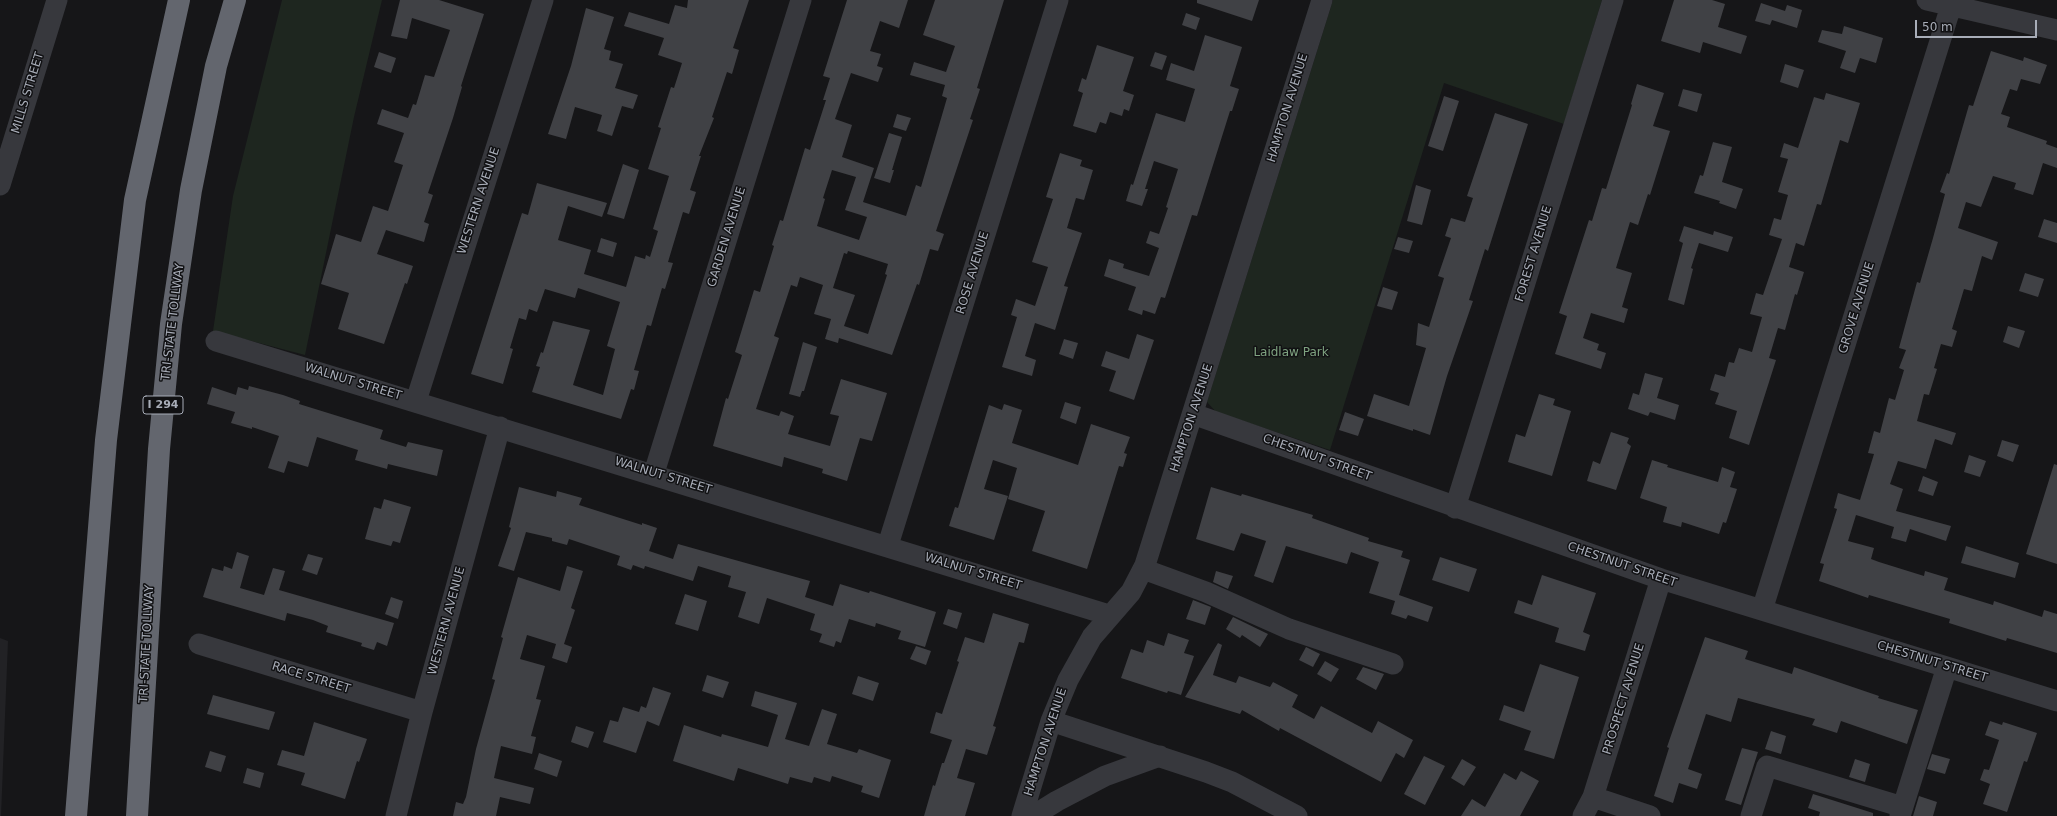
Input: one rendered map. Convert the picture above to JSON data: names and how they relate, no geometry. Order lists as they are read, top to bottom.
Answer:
{
  "streets": {
    "highway": ["TRI-STATE TOLLWAY", "I 294"],
    "street": [
      "MILLS STREET",
      "HAMPTON AVENUE",
      "WESTERN AVENUE",
      "GARDEN AVENUE",
      "FOREST AVENUE",
      "ROSE AVENUE",
      "GROVE AVENUE",
      "WALNUT STREET",
      "CHESTNUT STREET",
      "RACE STREET",
      "PROSPECT AVENUE"
    ]
  },
  "crossings": [
    ["HAMPTON AVENUE", "WALNUT STREET"],
    ["HAMPTON AVENUE", "CHESTNUT STREET"],
    ["WESTERN AVENUE", "WALNUT STREET"],
    ["WESTERN AVENUE", "RACE STREET"],
    ["GARDEN AVENUE", "WALNUT STREET"],
    ["FOREST AVENUE", "CHESTNUT STREET"],
    ["ROSE AVENUE", "WALNUT STREET"],
    ["GROVE AVENUE", "CHESTNUT STREET"],
    ["CHESTNUT STREET", "PROSPECT AVENUE"]
  ],
  "parks": ["Laidlaw Park"],
  "scale_bar": "50 m"
}
